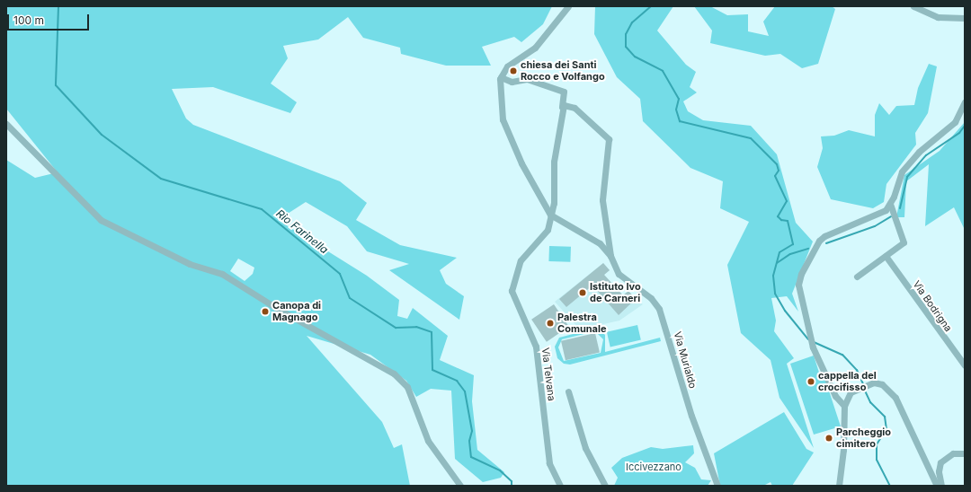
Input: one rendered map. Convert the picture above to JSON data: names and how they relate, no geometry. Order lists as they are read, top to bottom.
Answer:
{
  "streets": {
    "street": ["Via Bodrigna", "Via Murialdo", "Via Telvana"]
  },
  "crossings": [
    ["Via Murialdo", "Via Telvana"]
  ],
  "water": ["Rio Farinella"],
  "parks": ["Iccivezzano"],
  "places": [
    "chiesa dei Santi Rocco e Volfango",
    "Istituto Ivo de Carneri",
    "Canopa di Magnago",
    "Palestra Comunale",
    "cappella del crocifisso",
    "Parcheggio cimitero"
  ],
  "scale_bar": "100 m"
}
